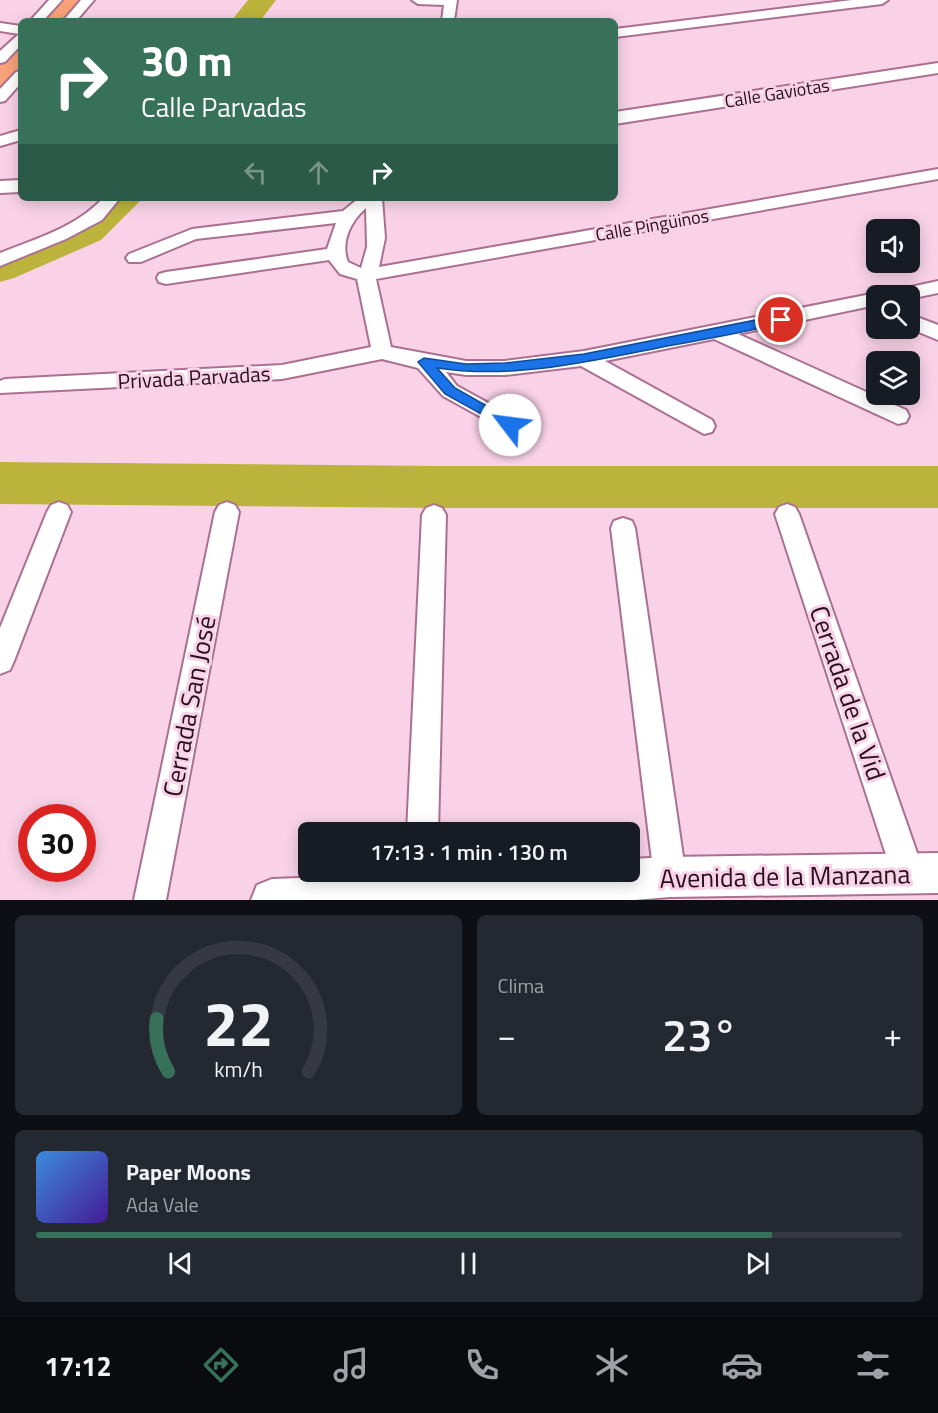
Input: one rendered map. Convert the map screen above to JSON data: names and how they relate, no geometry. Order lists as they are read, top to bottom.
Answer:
{
  "streets": {
    "street": [
      "Calle Gaviotas",
      "Calle Pingüinos",
      "Privada Parvadas",
      "Cerrada de la Vid",
      "Cerrada San José",
      "Avenida de la Manzana"
    ]
  },
  "crossings": [
    ["Cerrada de la Vid", "Avenida de la Manzana"]
  ],
  "page": {
    "turn": ["30 m", "Calle Parvadas"],
    "limit": "30",
    "trip": "17:13 · 1 min · 130 m",
    "tile": "Clima",
    "heat": ["−", "23°", "+"],
    "song": ["Paper Moons", "Ada Vale"],
    "tabs": "17:12",
    "gauge": ["22", "km/h"]
  }
}
